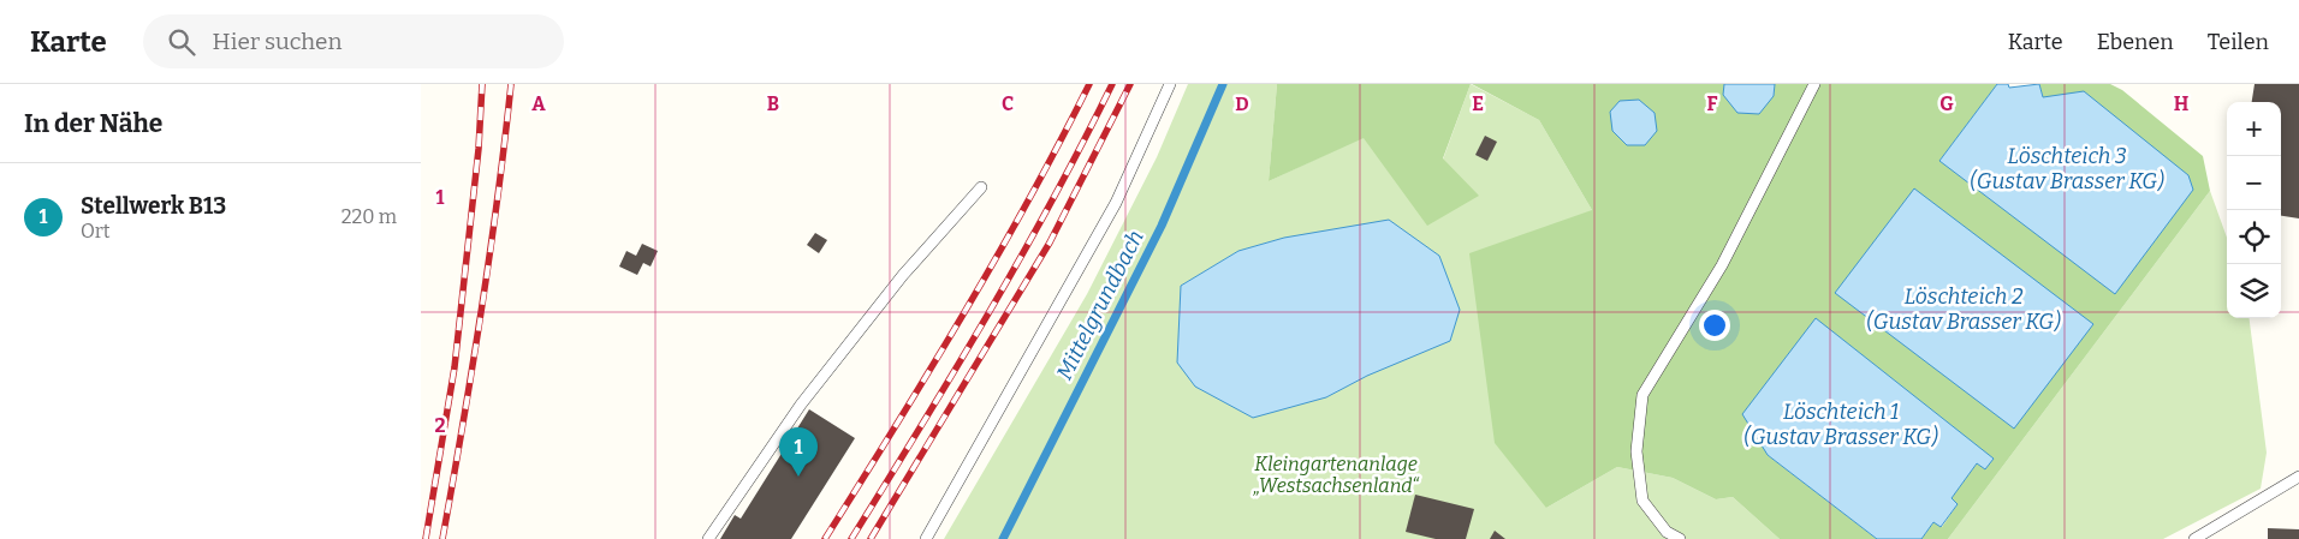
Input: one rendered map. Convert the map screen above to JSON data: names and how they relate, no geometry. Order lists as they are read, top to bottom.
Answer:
{
  "water": [
    "Löschteich 3 (Gustav Brasser KG)",
    "Löschteich 2 (Gustav Brasser KG)",
    "Mittelgrundbach",
    "Löschteich 1 (Gustav Brasser KG)"
  ],
  "parks": ["Kleingartenanlage „Westsachsenland“"],
  "page": {
    "header": "Karte",
    "search": "Hier suchen",
    "nav": ["Karte", "Ebenen", "Teilen"],
    "heading": "In der Nähe",
    "map_buttons": ["+", "−"],
    "list": [
      {
        "mark": "1",
        "name": "Stellwerk B13",
        "note": "Ort",
        "value": "220 m"
      }
    ],
    "pins": "1"
  },
  "grid": {
    "columns": [
      "A",
      "B",
      "C",
      "D",
      "E",
      "F",
      "G",
      "H"
    ],
    "rows": ["1", "2"]
  }
}
